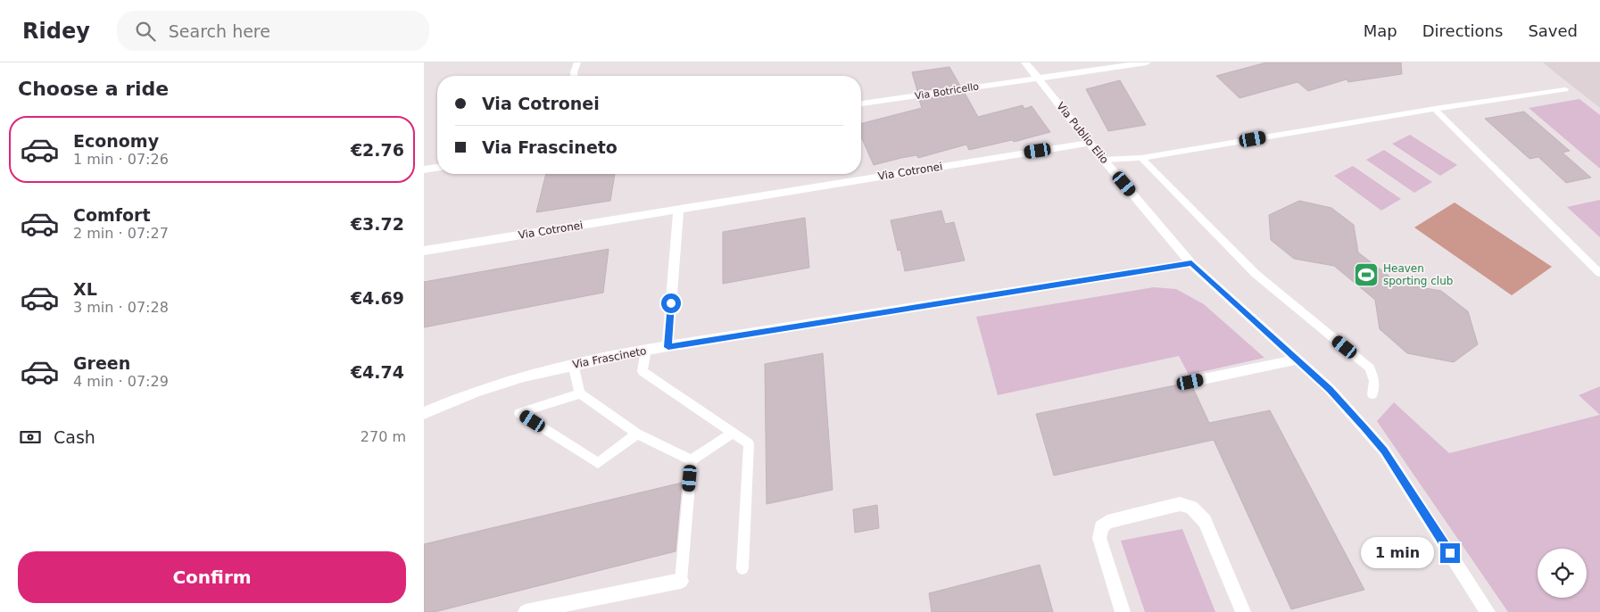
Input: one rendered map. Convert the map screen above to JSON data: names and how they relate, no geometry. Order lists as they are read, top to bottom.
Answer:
{
  "streets": {
    "street": [
      "Via Botricello",
      "Via Publio Elio",
      "Via Cotronei",
      "Via Frascineto"
    ]
  },
  "crossings": [
    ["Via Botricello", "Via Publio Elio"],
    ["Via Publio Elio", "Via Cotronei"],
    ["Via Publio Elio", "Via Frascineto"]
  ],
  "places": {
    "sports": ["Heaven sporting club"]
  },
  "page": {
    "header": "Ridey",
    "search": "Search here",
    "nav": ["Map", "Directions", "Saved"],
    "heading": "Choose a ride",
    "banner": ["Via Cotronei", "Via Frascineto"],
    "list": [
      {
        "name": "Economy",
        "note": "1 min · 07:26",
        "value": "€2.76"
      },
      {
        "name": "Comfort",
        "note": "2 min · 07:27",
        "value": "€3.72"
      },
      {
        "name": "XL",
        "note": "3 min · 07:28",
        "value": "€4.69"
      },
      {
        "name": "Green",
        "note": "4 min · 07:29",
        "value": "€4.74"
      }
    ],
    "pay": ["Cash", "270 m"],
    "bubble": "1 min",
    "buttons": "Confirm"
  }
}
